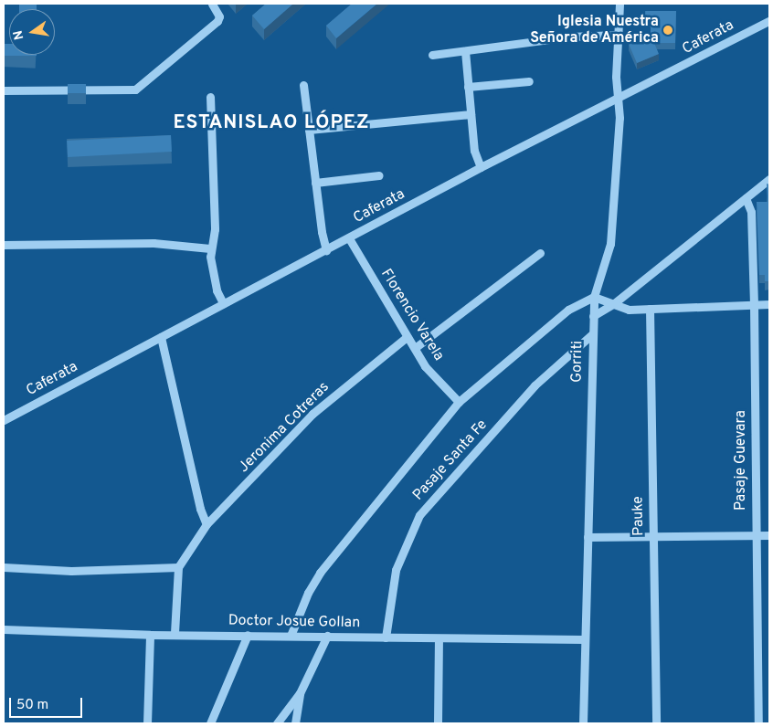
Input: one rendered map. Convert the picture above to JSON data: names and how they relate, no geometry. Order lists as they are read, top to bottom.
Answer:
{
  "streets": {
    "street": [
      "Caferata",
      "Florencio Varela",
      "Gorriti",
      "Jeronima Cotreras",
      "Pasaje Santa Fe",
      "Pasaje Guevara",
      "Pauke",
      "Doctor Josue Gollan"
    ]
  },
  "crossings": [
    ["Caferata", "Florencio Varela"],
    ["Caferata", "Gorriti"],
    ["Florencio Varela", "Jeronima Cotreras"],
    ["Gorriti", "Pasaje Santa Fe"],
    ["Gorriti", "Doctor Josue Gollan"],
    ["Pasaje Santa Fe", "Doctor Josue Gollan"]
  ],
  "districts": ["ESTANISLAO LÓPEZ"],
  "places": ["Iglesia Nuestra Señora de América"],
  "scale_bar": "50 m",
  "north": "left"
}
